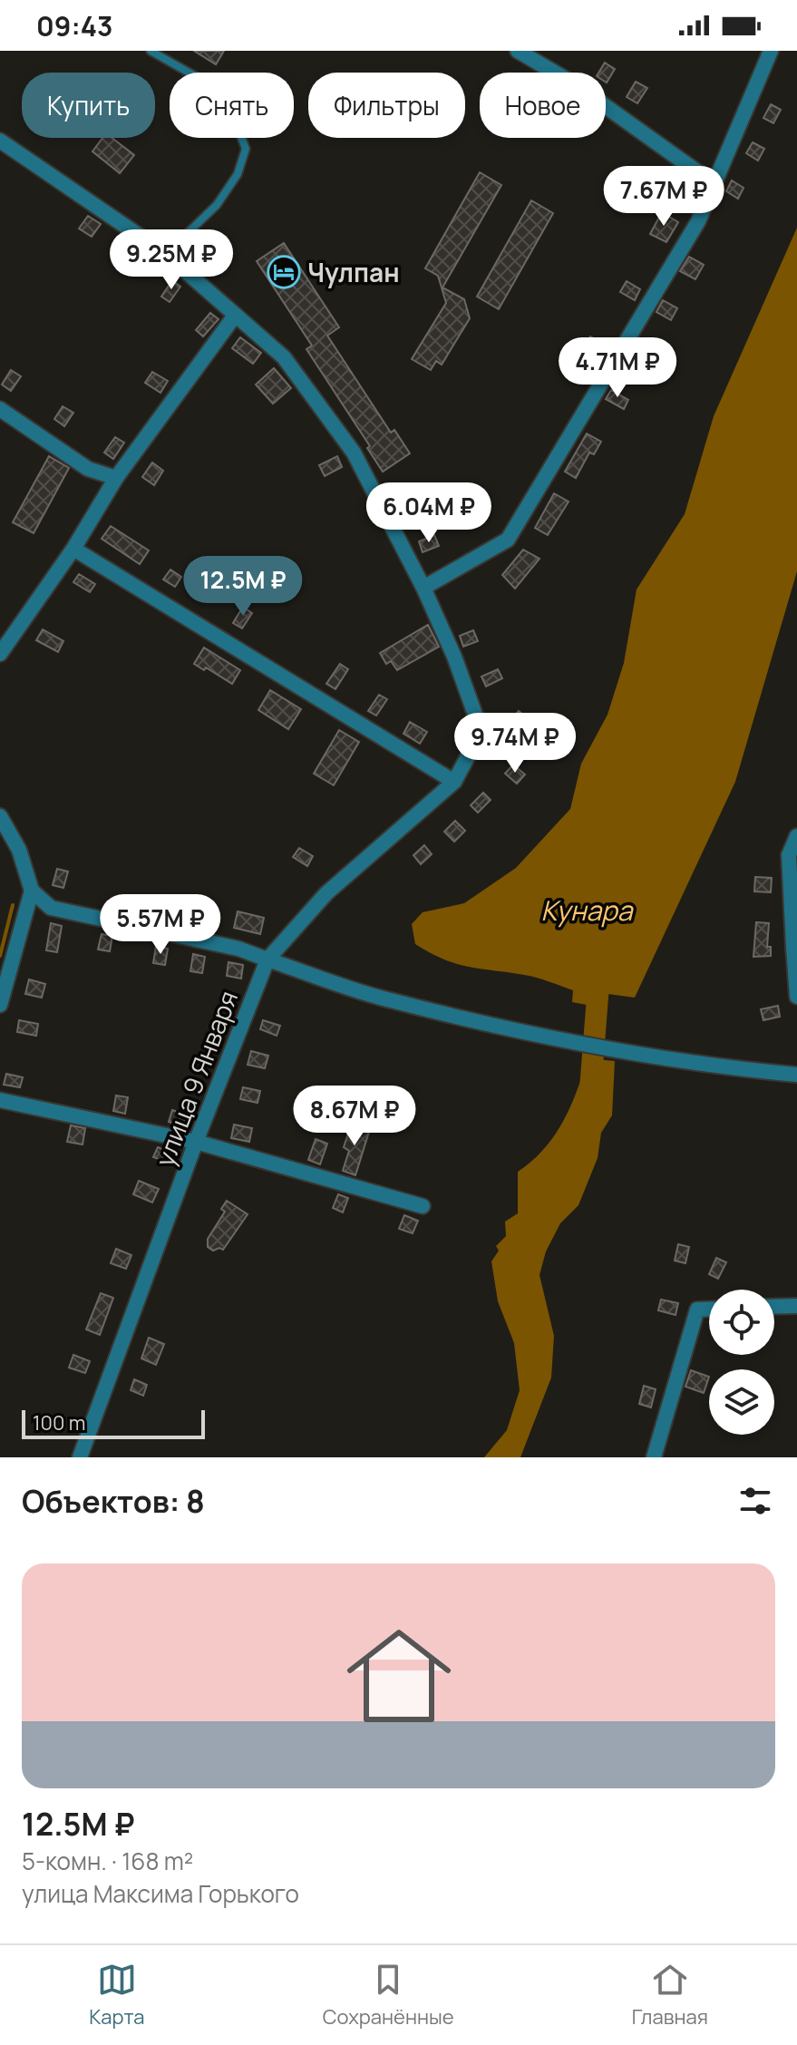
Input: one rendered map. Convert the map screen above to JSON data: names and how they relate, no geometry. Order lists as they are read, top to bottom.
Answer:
{
  "streets": {
    "street": ["улица 9 Января"]
  },
  "water": ["Кунара"],
  "places": {
    "hotel": ["Чулпан"]
  },
  "scale_bar": "100 m",
  "page": {
    "status": "09:43",
    "chip": [
      "Купить",
      "Снять",
      "Фильтры",
      "Новое"
    ],
    "price": [
      "7.67M ₽",
      "9.25M ₽",
      "4.71M ₽",
      "6.04M ₽",
      "12.5M ₽",
      "9.74M ₽",
      "5.57M ₽",
      "8.67M ₽"
    ],
    "scale": "100 m",
    "heading": "Объектов: 8",
    "list": [
      {
        "name": "12.5M ₽",
        "note": "5-комн. · 168 m² · улица Максима Горького"
      }
    ],
    "tabs": ["Карта", "Сохранённые", "Главная"]
  }
}
